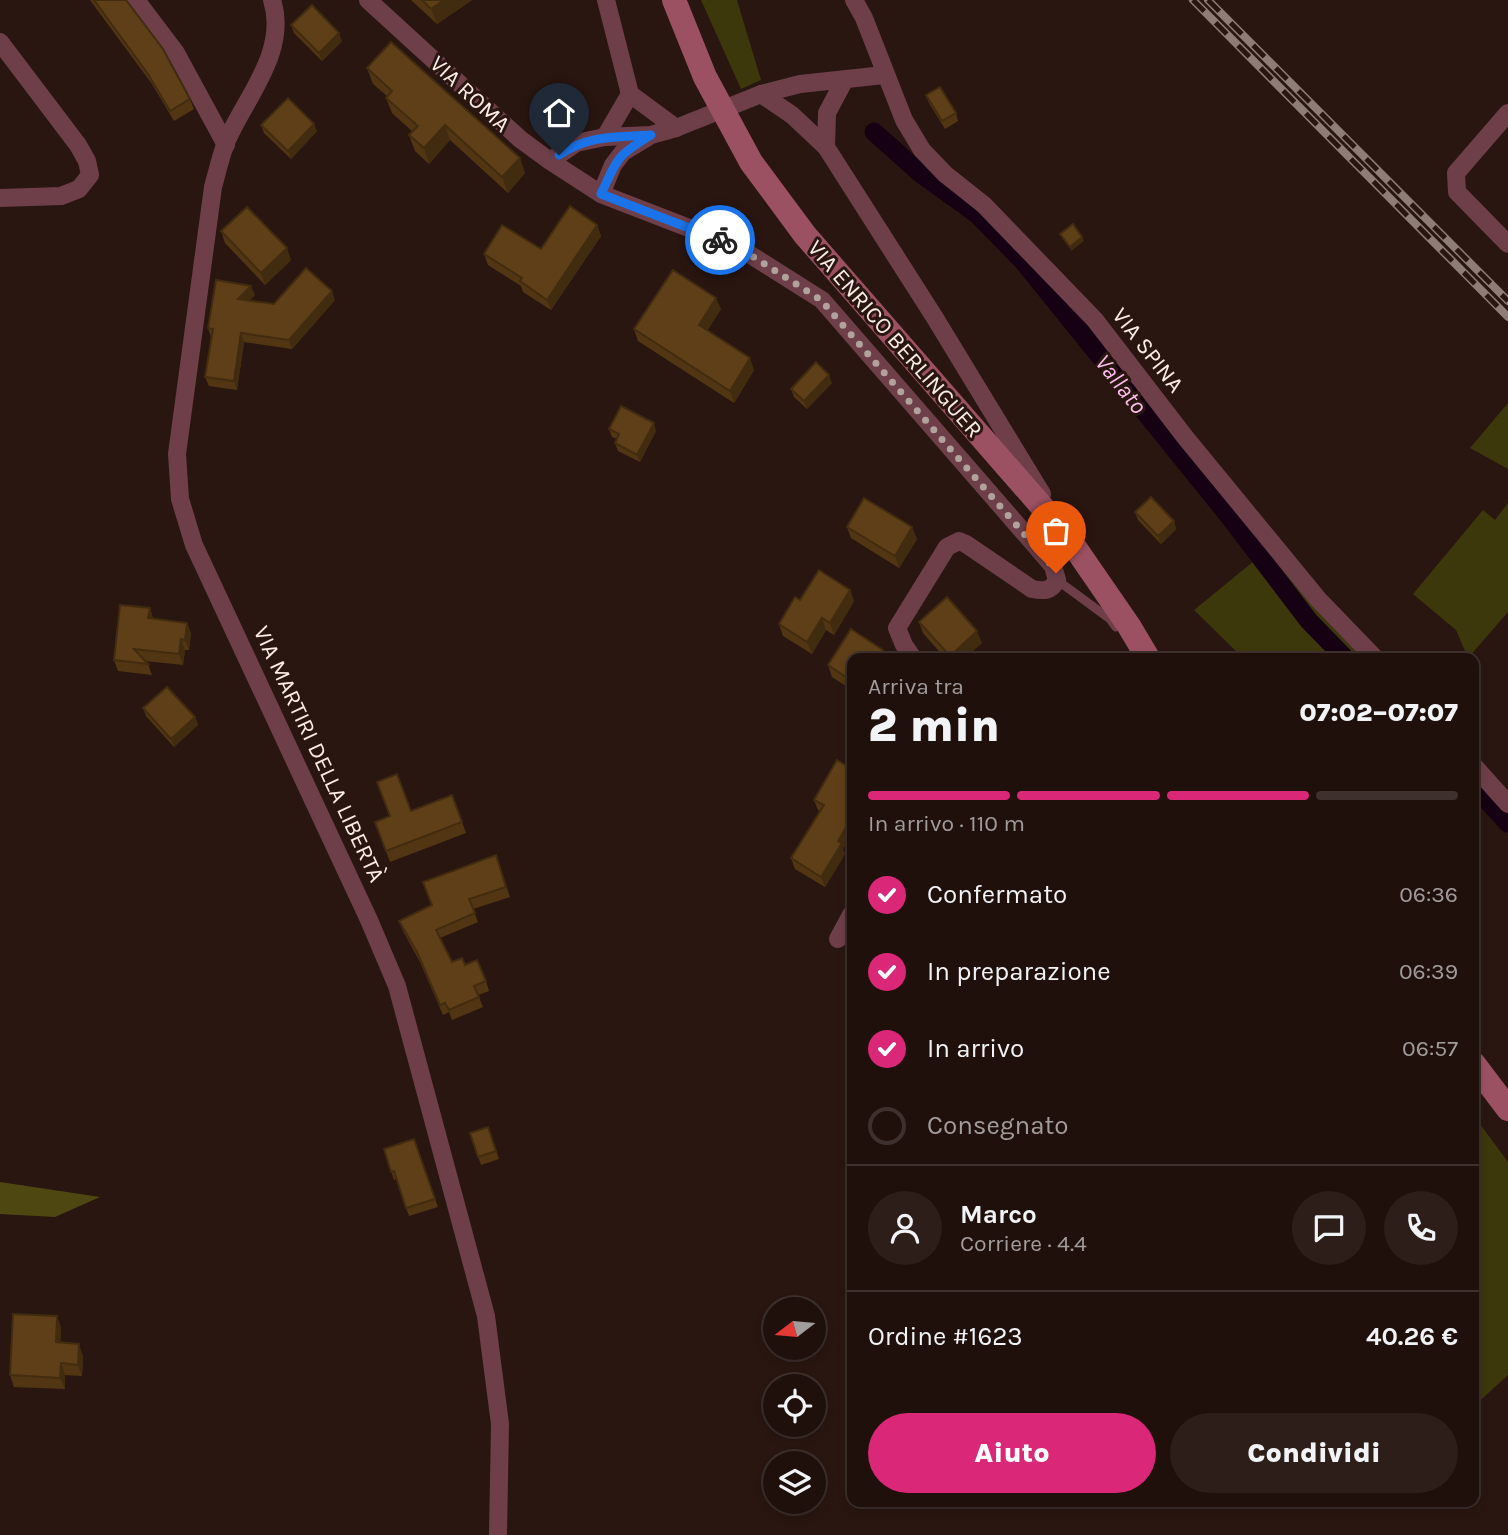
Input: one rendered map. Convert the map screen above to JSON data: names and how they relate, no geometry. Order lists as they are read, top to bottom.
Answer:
{
  "streets": {
    "main road": ["VIA ENRICO BERLINGUER"],
    "street": ["VIA ROMA", "VIA SPINA", "VIA MARTIRI DELLA LIBERTÀ"]
  },
  "water": ["Vallato"],
  "north": "left",
  "page": {
    "heading": ["2 min", "Arriva tra", "07:02–07:07"],
    "panel": [
      "Marco",
      "Corriere · 4.4",
      "Ordine #1623",
      "40.26 €"
    ],
    "bar": "In arrivo · 110 m",
    "list": [
      ["Confermato", "06:36"],
      ["In preparazione", "06:39"],
      ["In arrivo", "06:57"],
      "Consegnato"
    ],
    "buttons": ["Aiuto", "Condividi"]
  }
}
